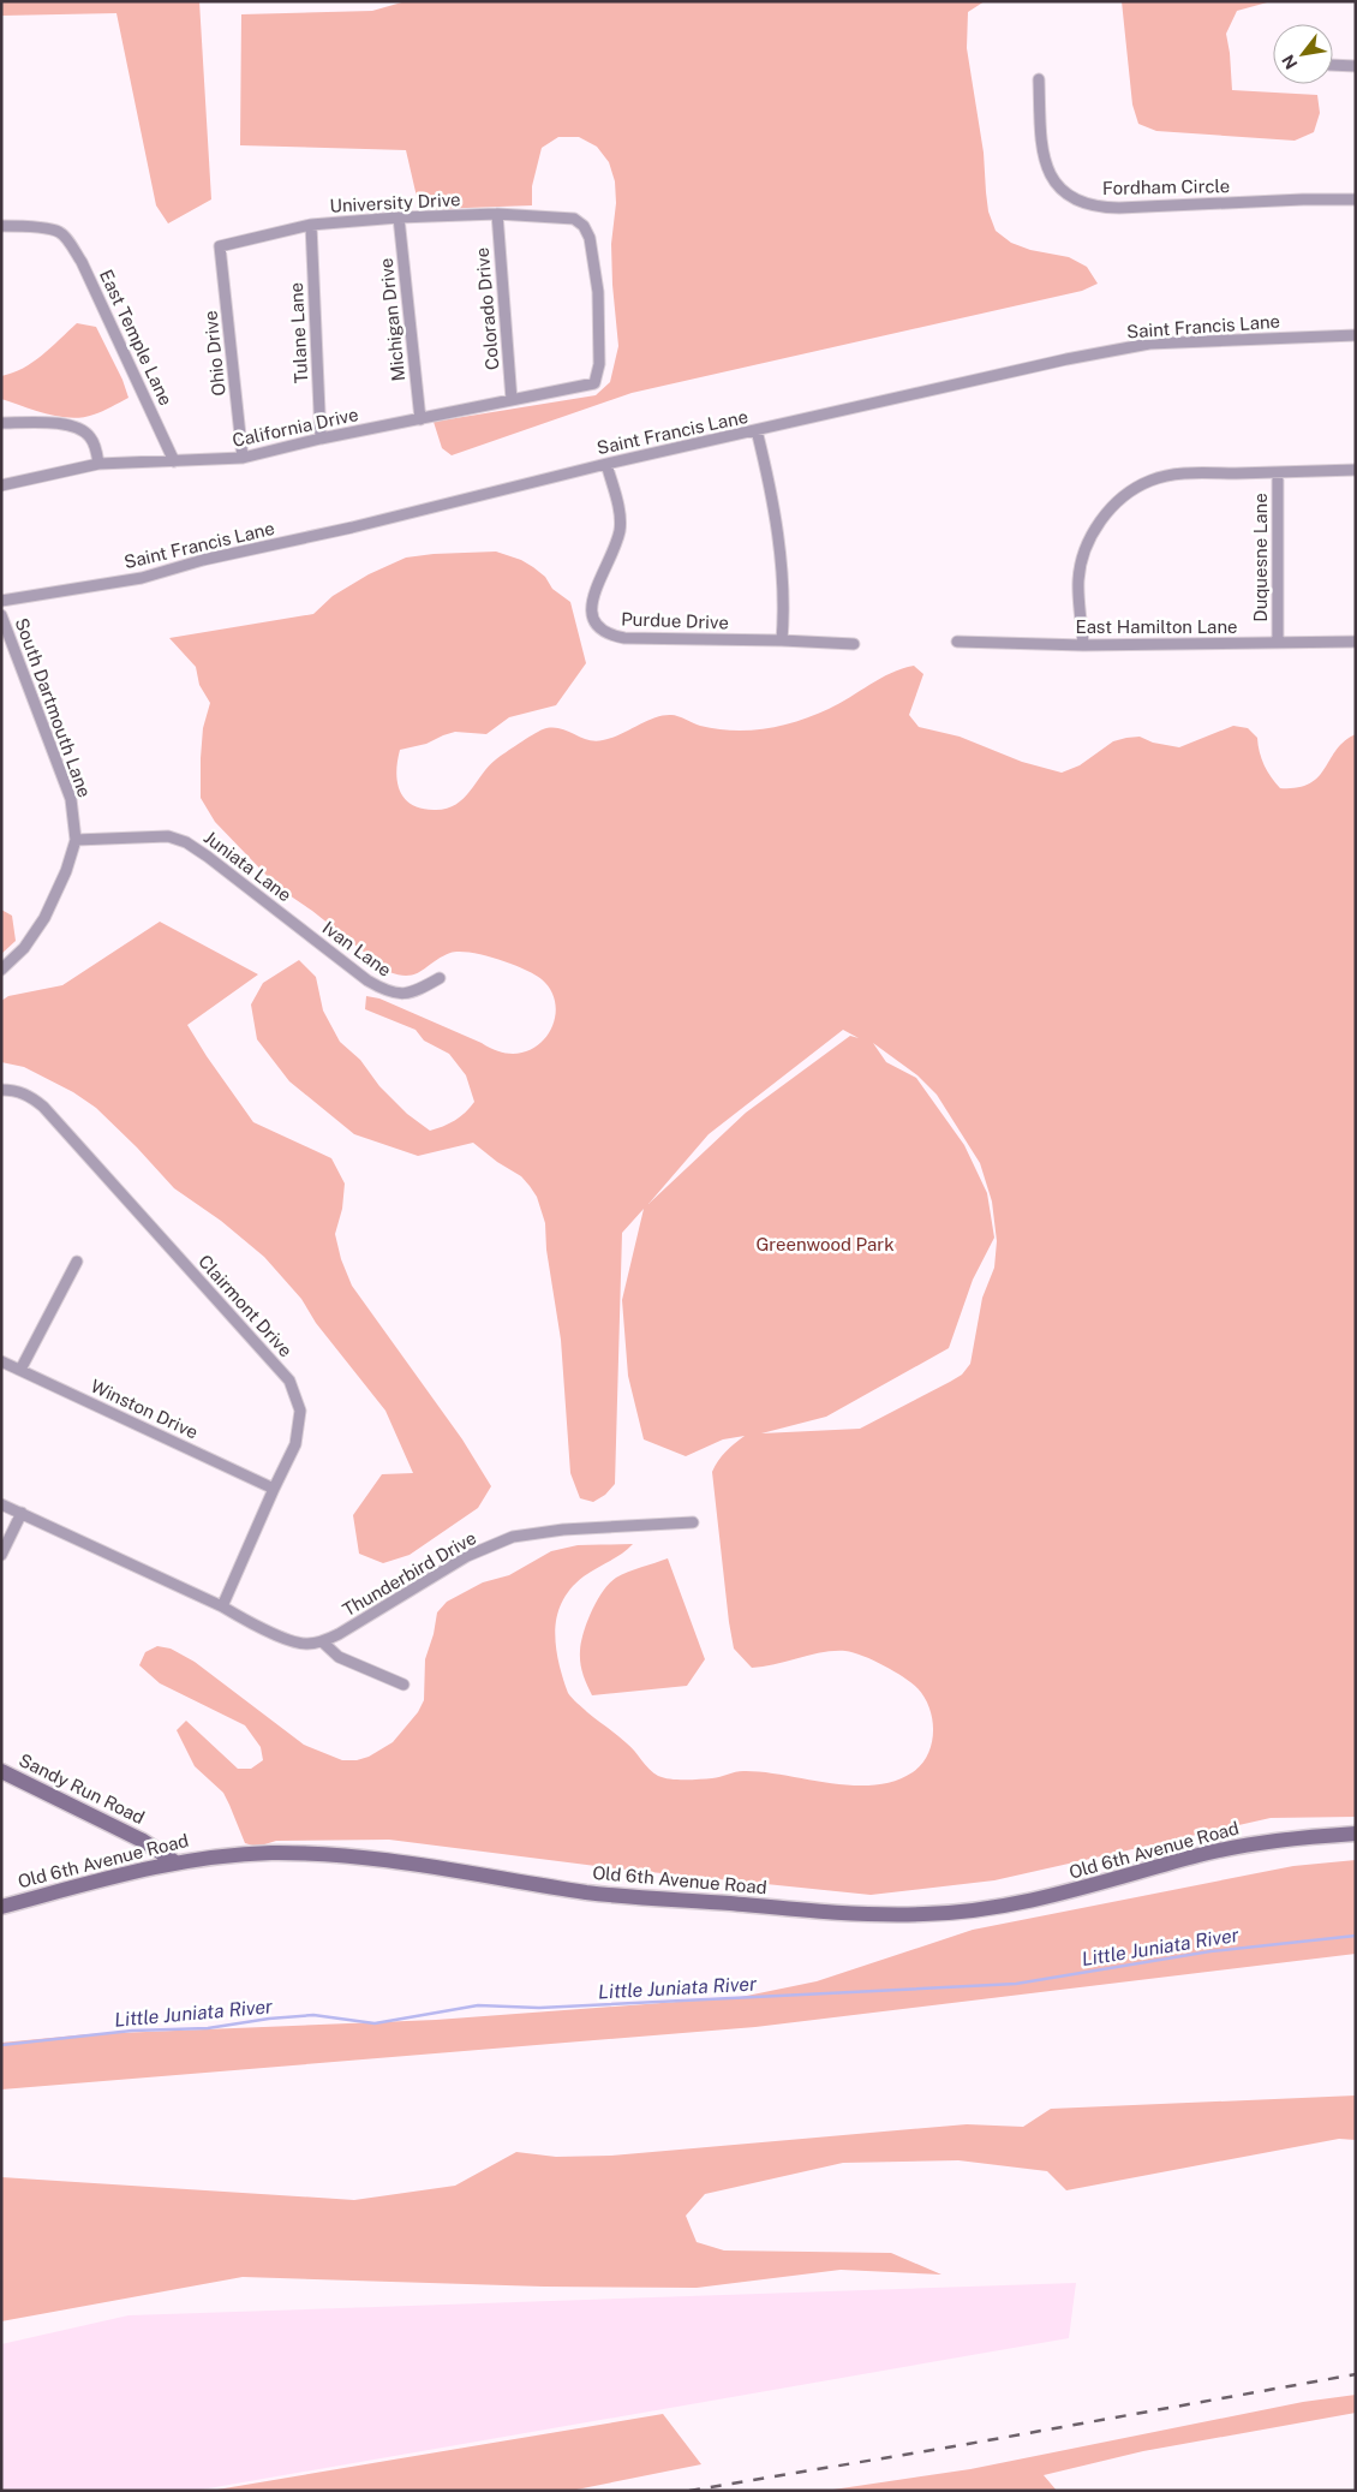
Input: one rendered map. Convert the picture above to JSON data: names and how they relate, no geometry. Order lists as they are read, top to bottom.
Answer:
{
  "streets": {
    "main road": ["Sandy Run Road", "Old 6th Avenue Road"],
    "street": [
      "Fordham Circle",
      "University Drive",
      "Colorado Drive",
      "Michigan Drive",
      "Saint Francis Lane",
      "Tulane Lane",
      "East Temple Lane",
      "Ohio Drive",
      "California Drive",
      "Duquesne Lane",
      "Purdue Drive",
      "East Hamilton Lane",
      "South Dartmouth Lane",
      "Juniata Lane",
      "Ivan Lane",
      "Clairmont Drive",
      "Winston Drive",
      "Thunderbird Drive"
    ]
  },
  "crossings": [
    ["University Drive", "Colorado Drive"],
    ["University Drive", "Michigan Drive"],
    ["University Drive", "Tulane Lane"],
    ["University Drive", "Ohio Drive"],
    ["University Drive", "California Drive"],
    ["Colorado Drive", "California Drive"],
    ["Michigan Drive", "California Drive"],
    ["Saint Francis Lane", "Purdue Drive"],
    ["Tulane Lane", "California Drive"],
    ["East Temple Lane", "California Drive"],
    ["Ohio Drive", "California Drive"],
    ["Duquesne Lane", "East Hamilton Lane"],
    ["South Dartmouth Lane", "Juniata Lane"],
    ["Juniata Lane", "Ivan Lane"],
    ["Clairmont Drive", "Winston Drive"],
    ["Sandy Run Road", "Old 6th Avenue Road"]
  ],
  "water": ["Little Juniata River"],
  "parks": ["Greenwood Park"],
  "north": "bottom left"
}
